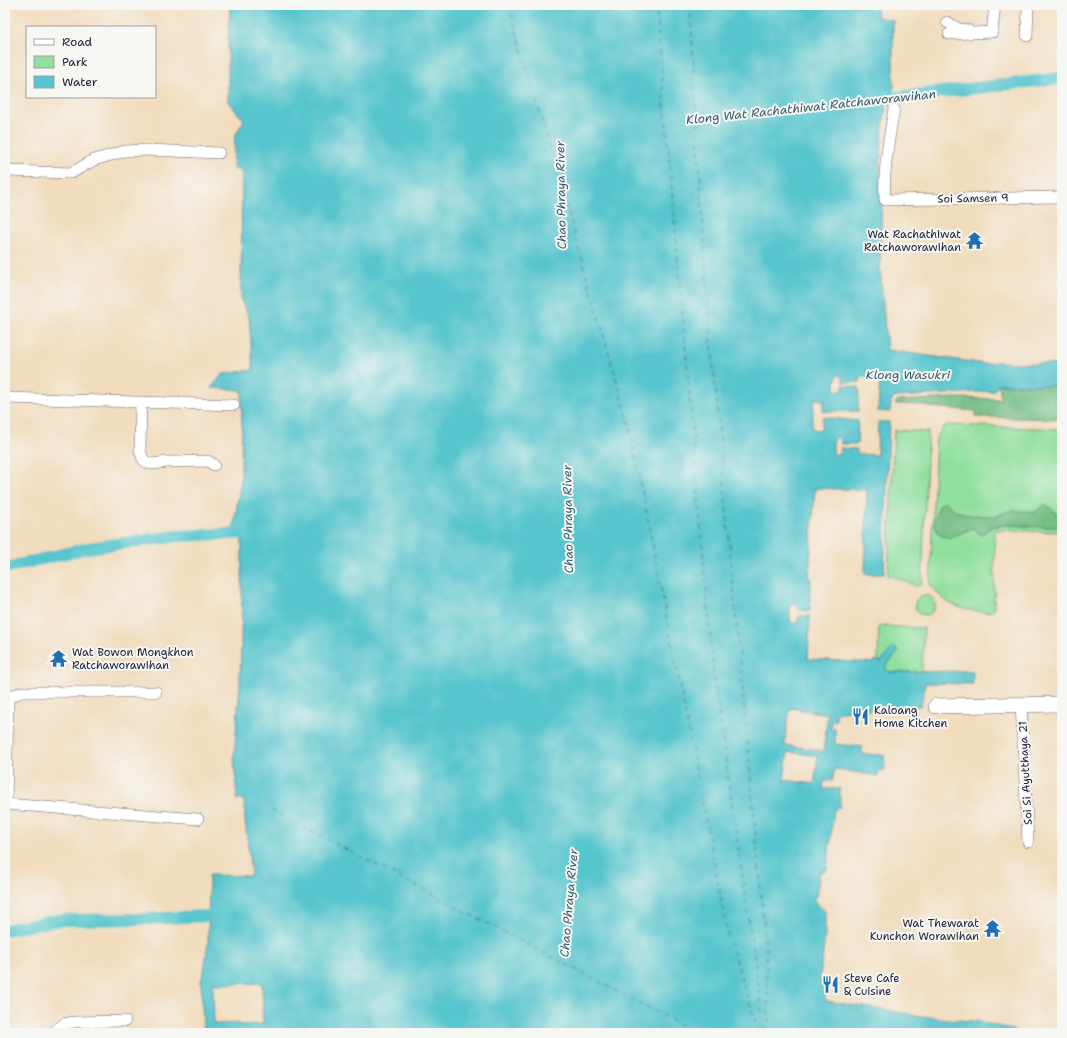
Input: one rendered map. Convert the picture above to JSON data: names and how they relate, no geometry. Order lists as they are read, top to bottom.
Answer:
{
  "streets": {
    "street": ["Soi Samsen 9", "Soi Si Ayutthaya 21"]
  },
  "water": ["Klong Wat Rachathiwat Ratchaworawihan", "Chao Phraya River", "Klong Wasukri"],
  "places": {
    "temple": ["Wat Rachathiwat Ratchaworawihan", "Wat Bowon Mongkhon Ratchaworawihan", "Wat Thewarat Kunchon Worawihan"],
    "restaurant": ["Kaloang Home Kitchen", "Steve Cafe & Cuisine"]
  },
  "legend": ["Road", "Park", "Water"]
}
